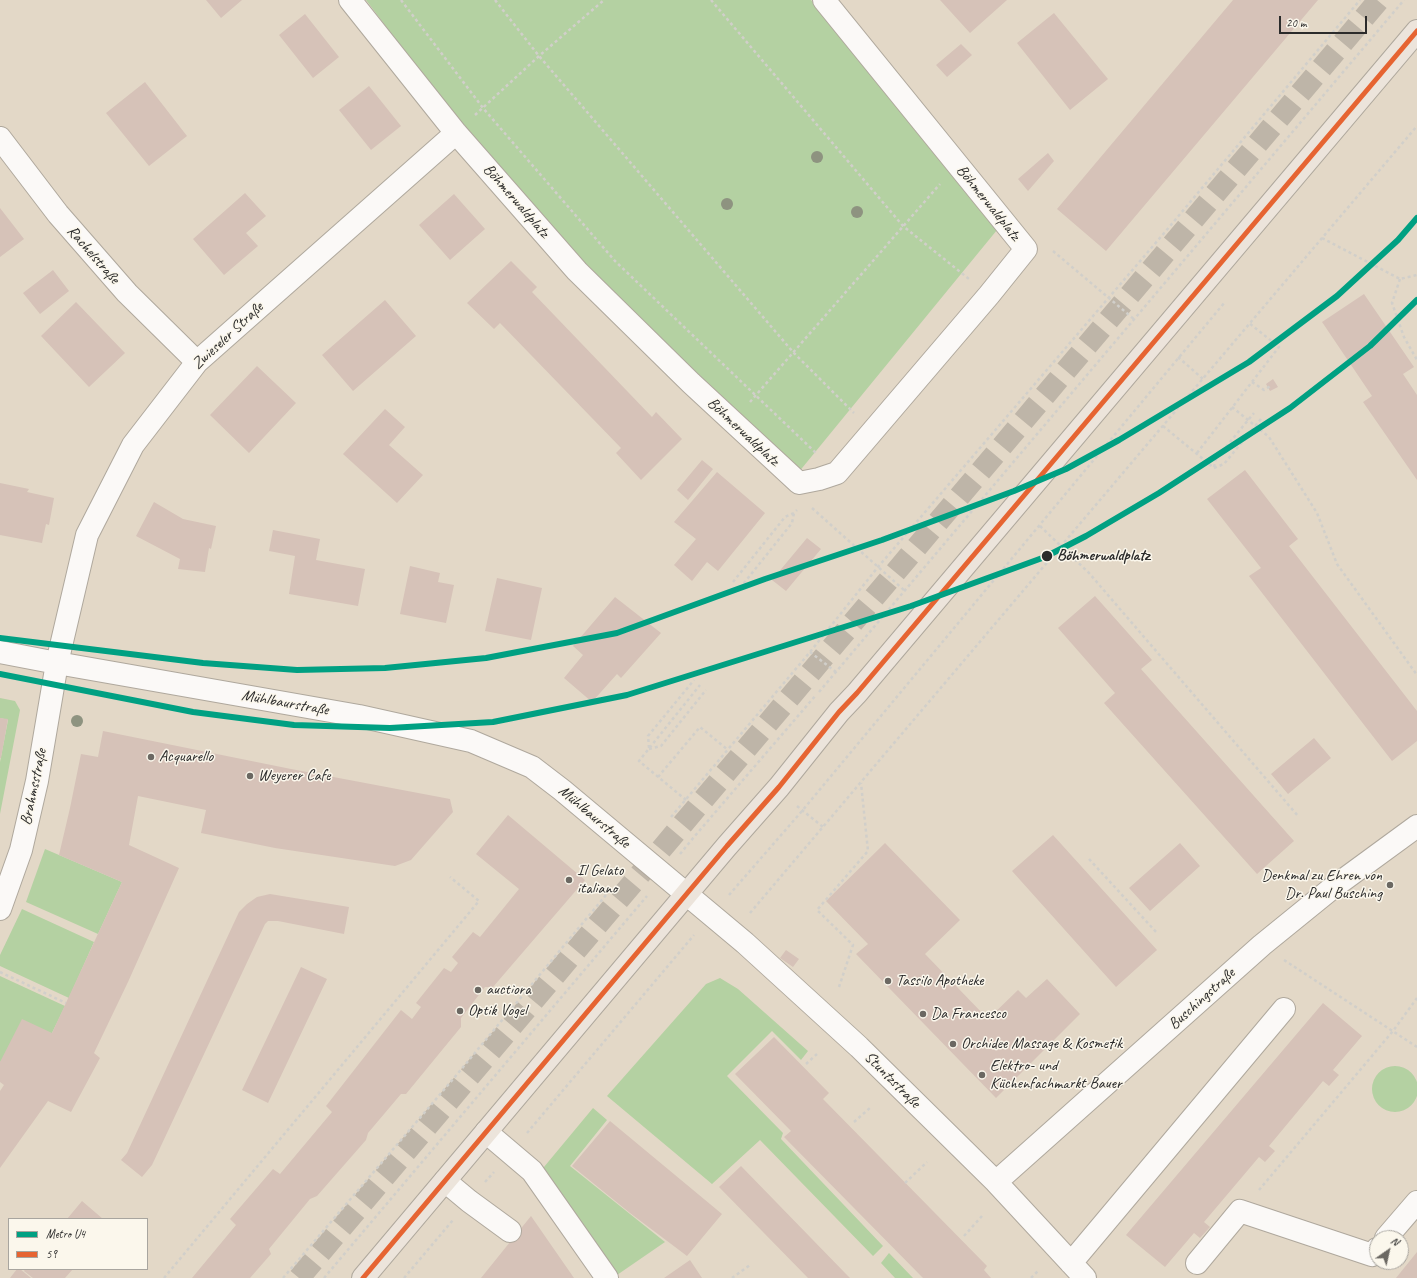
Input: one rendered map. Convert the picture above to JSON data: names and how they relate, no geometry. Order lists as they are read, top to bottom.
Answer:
{
  "streets": {
    "street": [
      "Böhmerwaldplatz",
      "Rachelstraße",
      "Zwieseler Straße",
      "Mühlbaurstraße",
      "Brahmsstraße",
      "Buschingstraße",
      "Stuntzstraße"
    ]
  },
  "crossings": [
    ["Böhmerwaldplatz", "Zwieseler Straße"],
    ["Rachelstraße", "Zwieseler Straße"],
    ["Zwieseler Straße", "Mühlbaurstraße"],
    ["Zwieseler Straße", "Brahmsstraße"],
    ["Mühlbaurstraße", "Brahmsstraße"],
    ["Mühlbaurstraße", "Stuntzstraße"],
    ["Buschingstraße", "Stuntzstraße"]
  ],
  "places": [
    "Böhmerwaldplatz",
    "Acquarello",
    "Weyerer Cafe",
    "Il Gelato italiano",
    "Denkmal zu Ehren von Dr. Paul Busching",
    "Tassilo Apotheke",
    "auctiora",
    "Optik Vogel",
    "Da Francesco",
    "Orchidee Massage & Kosmetik",
    "Elektro- und Küchenfachmarkt Bauer"
  ],
  "lines": ["transit line 59", "metro line U4"],
  "legend": ["Metro U4", "59"],
  "scale_bar": "20 m",
  "north": "top right"
}
